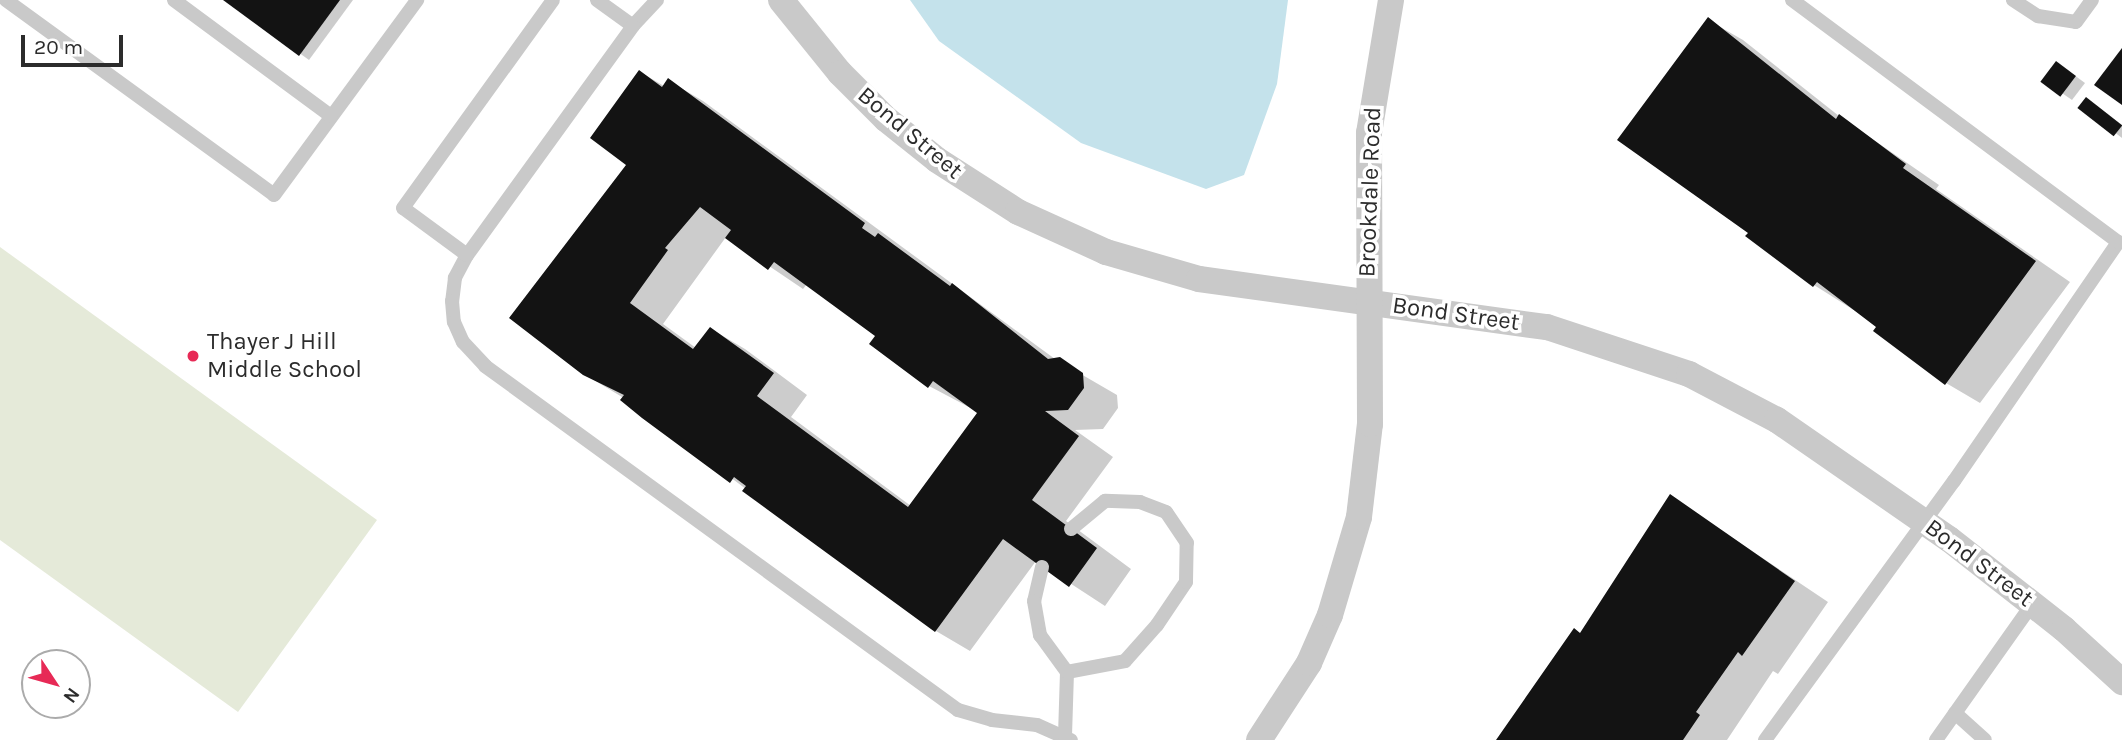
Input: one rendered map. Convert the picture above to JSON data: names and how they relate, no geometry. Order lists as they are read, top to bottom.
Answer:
{
  "streets": {
    "street": ["Bond Street", "Brookdale Road"]
  },
  "crossings": [
    ["Bond Street", "Brookdale Road"]
  ],
  "places": ["Thayer J Hill Middle School"],
  "scale_bar": "20 m",
  "north": "bottom right"
}
